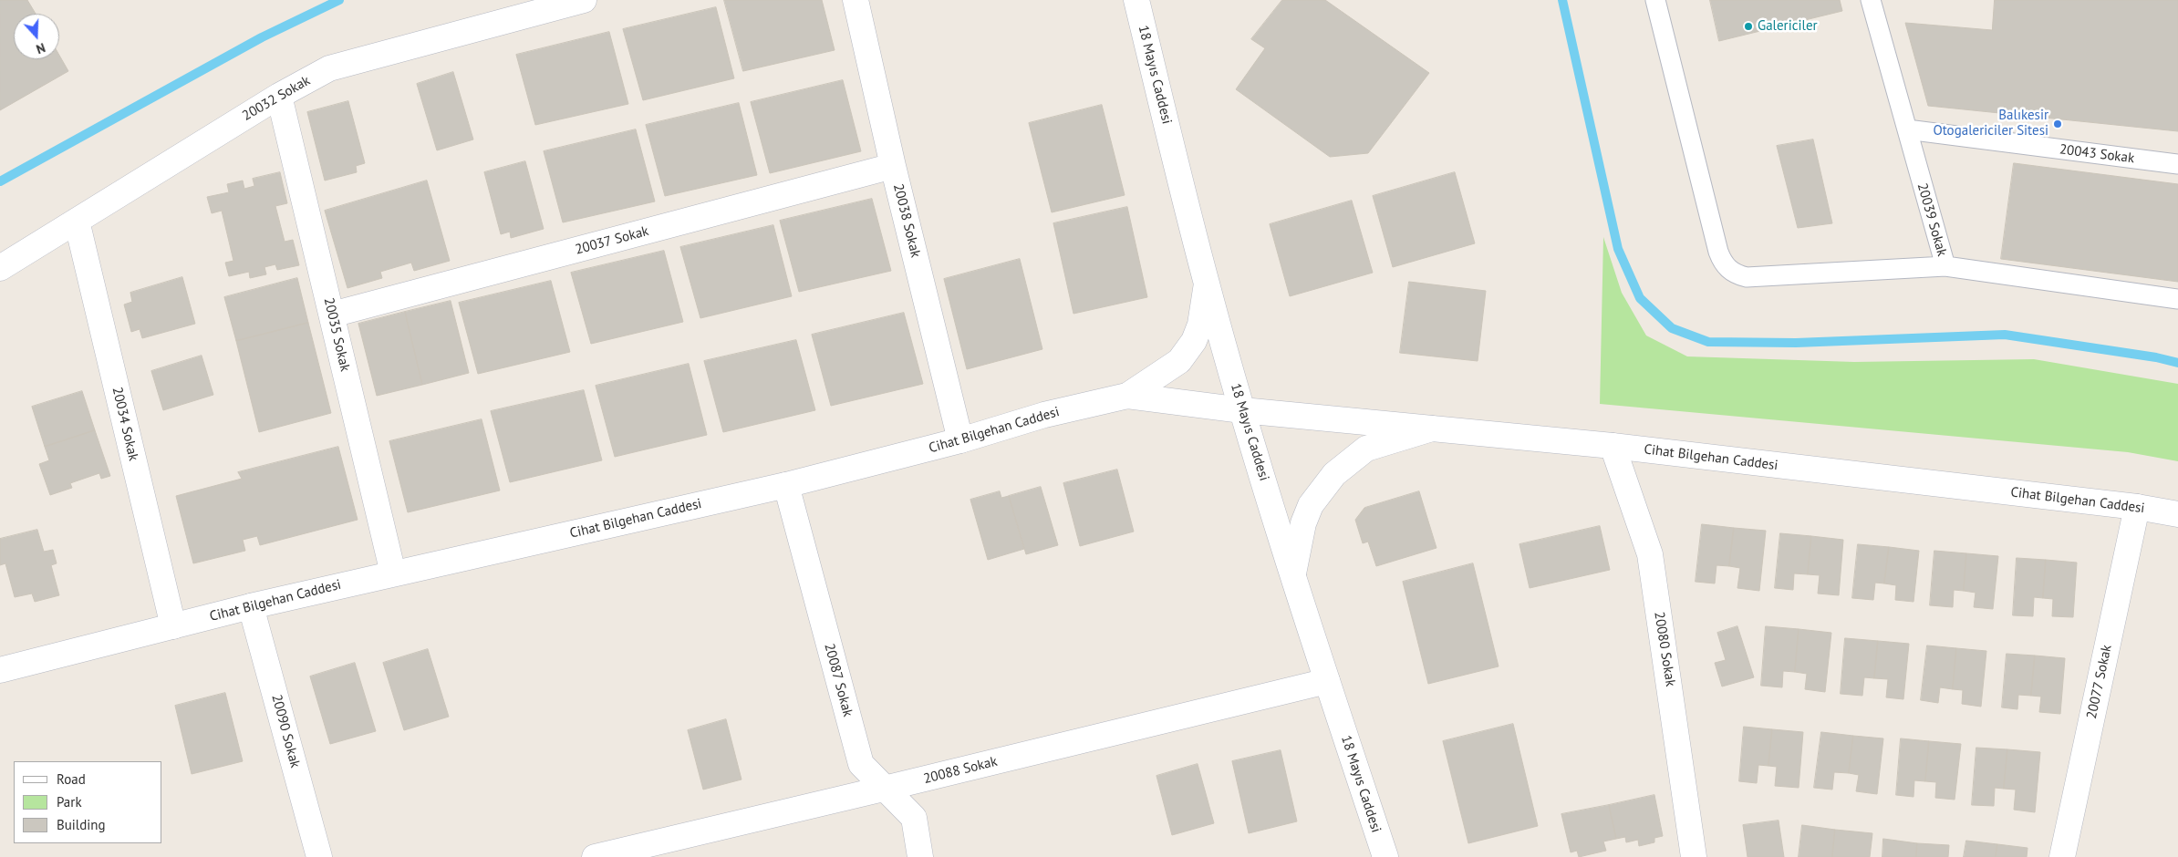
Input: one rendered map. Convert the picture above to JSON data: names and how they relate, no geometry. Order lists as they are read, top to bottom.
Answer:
{
  "streets": {
    "street": [
      "18 Mayıs Caddesi",
      "20032 Sokak",
      "20038 Sokak",
      "20037 Sokak",
      "20035 Sokak",
      "20034 Sokak",
      "Cihat Bilgehan Caddesi",
      "20080 Sokak",
      "20087 Sokak",
      "20077 Sokak",
      "20090 Sokak",
      "20088 Sokak"
    ],
    "lane": ["20043 Sokak", "20039 Sokak"]
  },
  "crossings": [
    ["18 Mayıs Caddesi", "Cihat Bilgehan Caddesi"],
    ["18 Mayıs Caddesi", "20088 Sokak"],
    ["20032 Sokak", "20035 Sokak"],
    ["20032 Sokak", "20034 Sokak"],
    ["20043 Sokak", "20039 Sokak"],
    ["20038 Sokak", "20037 Sokak"],
    ["20038 Sokak", "Cihat Bilgehan Caddesi"],
    ["20037 Sokak", "20035 Sokak"],
    ["20035 Sokak", "Cihat Bilgehan Caddesi"],
    ["20034 Sokak", "Cihat Bilgehan Caddesi"],
    ["Cihat Bilgehan Caddesi", "20080 Sokak"],
    ["Cihat Bilgehan Caddesi", "20087 Sokak"],
    ["Cihat Bilgehan Caddesi", "20077 Sokak"],
    ["Cihat Bilgehan Caddesi", "20090 Sokak"],
    ["20087 Sokak", "20088 Sokak"]
  ],
  "places": ["Galericiler", "Balıkesir Otogalericiler Sitesi"],
  "legend": ["Road", "Park", "Building"],
  "north": "bottom"
}
